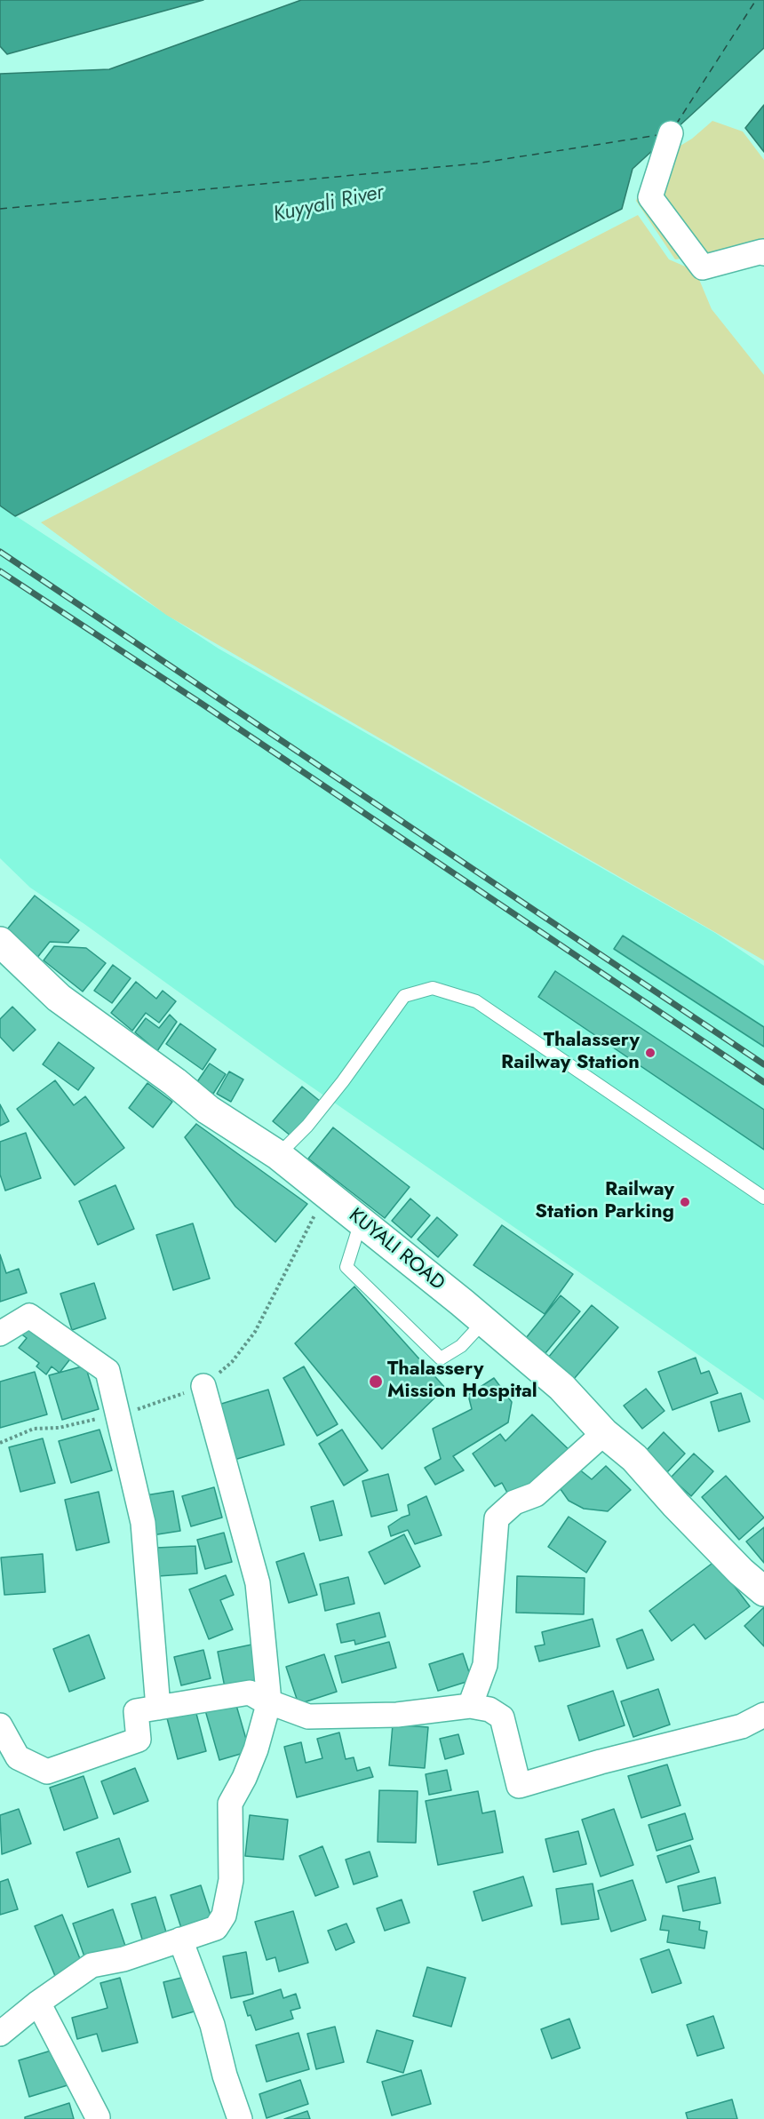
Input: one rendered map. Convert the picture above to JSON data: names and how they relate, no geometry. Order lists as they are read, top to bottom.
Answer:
{
  "streets": {
    "main road": ["KUYALI ROAD"]
  },
  "water": ["Kuyyali River"],
  "places": ["Thalassery Railway Station", "Railway Station Parking", "Thalassery Mission Hospital"]
}
